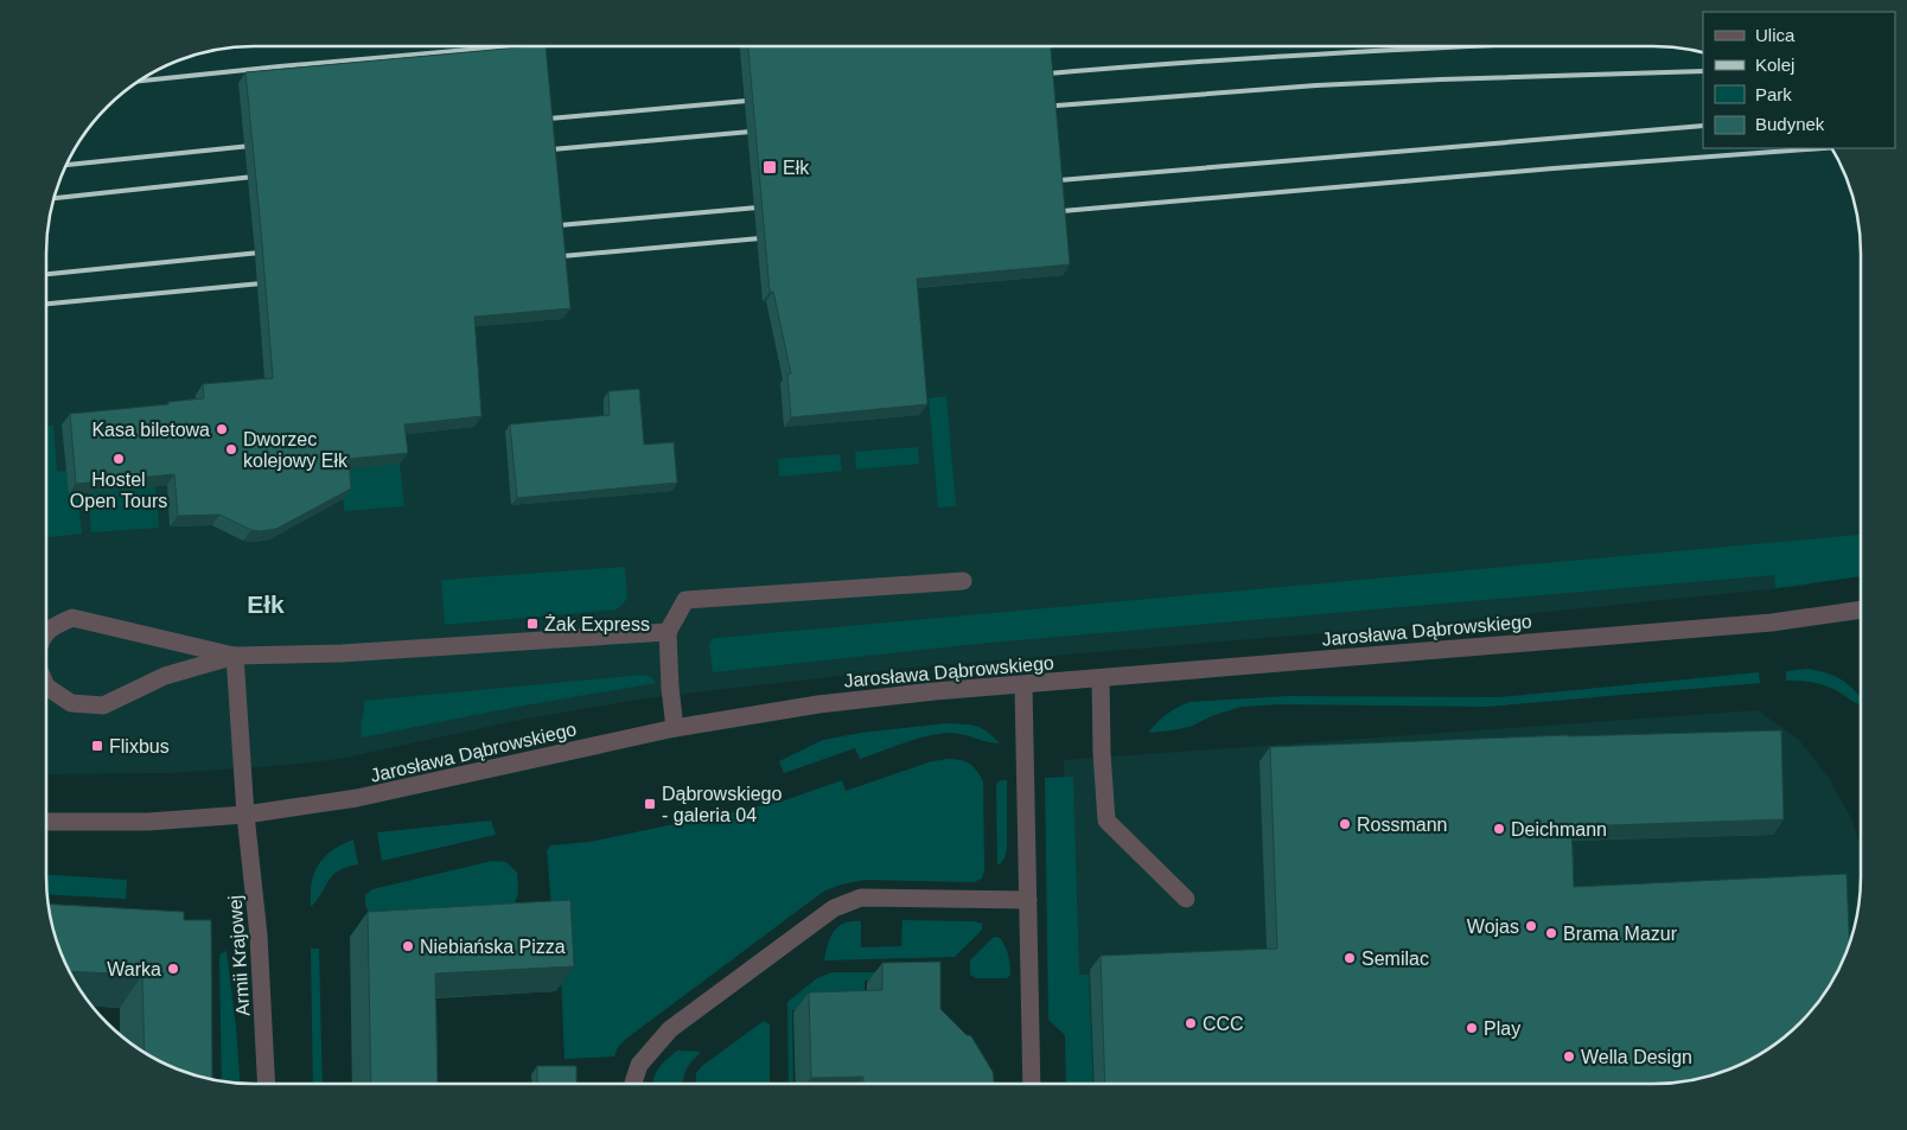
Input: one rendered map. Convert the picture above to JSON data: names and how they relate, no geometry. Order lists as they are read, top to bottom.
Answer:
{
  "streets": {
    "street": ["Jarosława Dąbrowskiego", "Armii Krajowej"]
  },
  "crossings": [
    ["Jarosława Dąbrowskiego", "Armii Krajowej"]
  ],
  "districts": ["Ełk"],
  "places": {
    "transit": [
      "Ełk",
      "Żak Express",
      "Flixbus",
      "Dąbrowskiego - galeria 04"
    ],
    "other": [
      "Kasa biletowa",
      "Dworzec kolejowy Ełk",
      "Hostel Open Tours",
      "Rossmann",
      "Deichmann",
      "Wojas",
      "Brama Mazur",
      "Niebiańska Pizza",
      "Semilac",
      "Warka",
      "CCC",
      "Play",
      "Wella Design"
    ]
  },
  "legend": [
    "Ulica",
    "Kolej",
    "Park",
    "Budynek"
  ]
}
